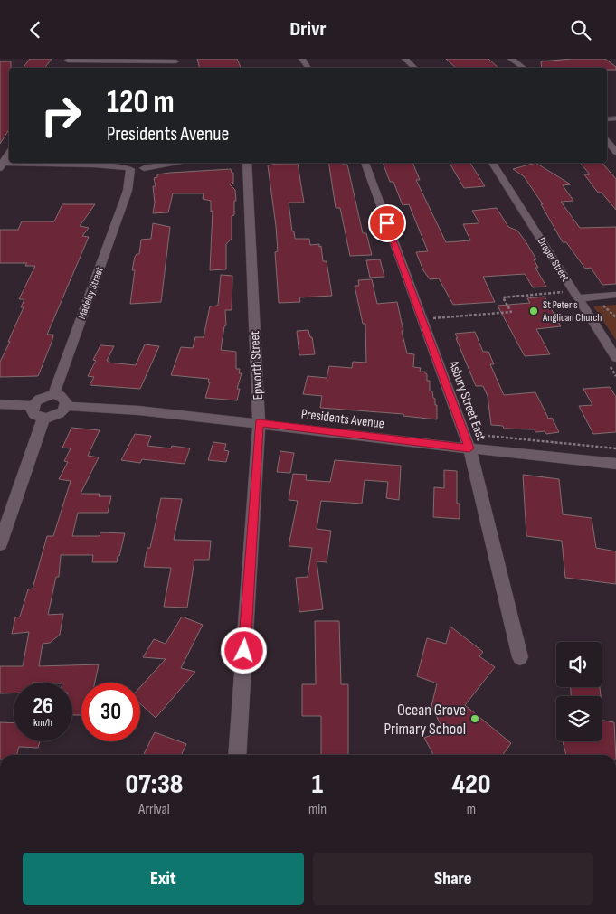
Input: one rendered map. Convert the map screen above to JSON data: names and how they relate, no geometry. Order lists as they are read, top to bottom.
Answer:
{
  "streets": {
    "street": [
      "Draper Street",
      "Madeley Street",
      "Epworth Street",
      "Asbury Street East",
      "Presidents Avenue"
    ]
  },
  "crossings": [
    ["Madeley Street", "Presidents Avenue"],
    ["Epworth Street", "Presidents Avenue"],
    ["Asbury Street East", "Presidents Avenue"]
  ],
  "places": ["St Peter's Anglican Church", "Ocean Grove Primary School"],
  "page": {
    "header": "Drivr",
    "turn": ["120 m", "Presidents Avenue"],
    "speed": "26 km/h",
    "limit": "30",
    "eta": [
      "07:38",
      "Arrival",
      "1",
      "min",
      "420",
      "m"
    ],
    "buttons": ["Exit", "Share"]
  }
}
